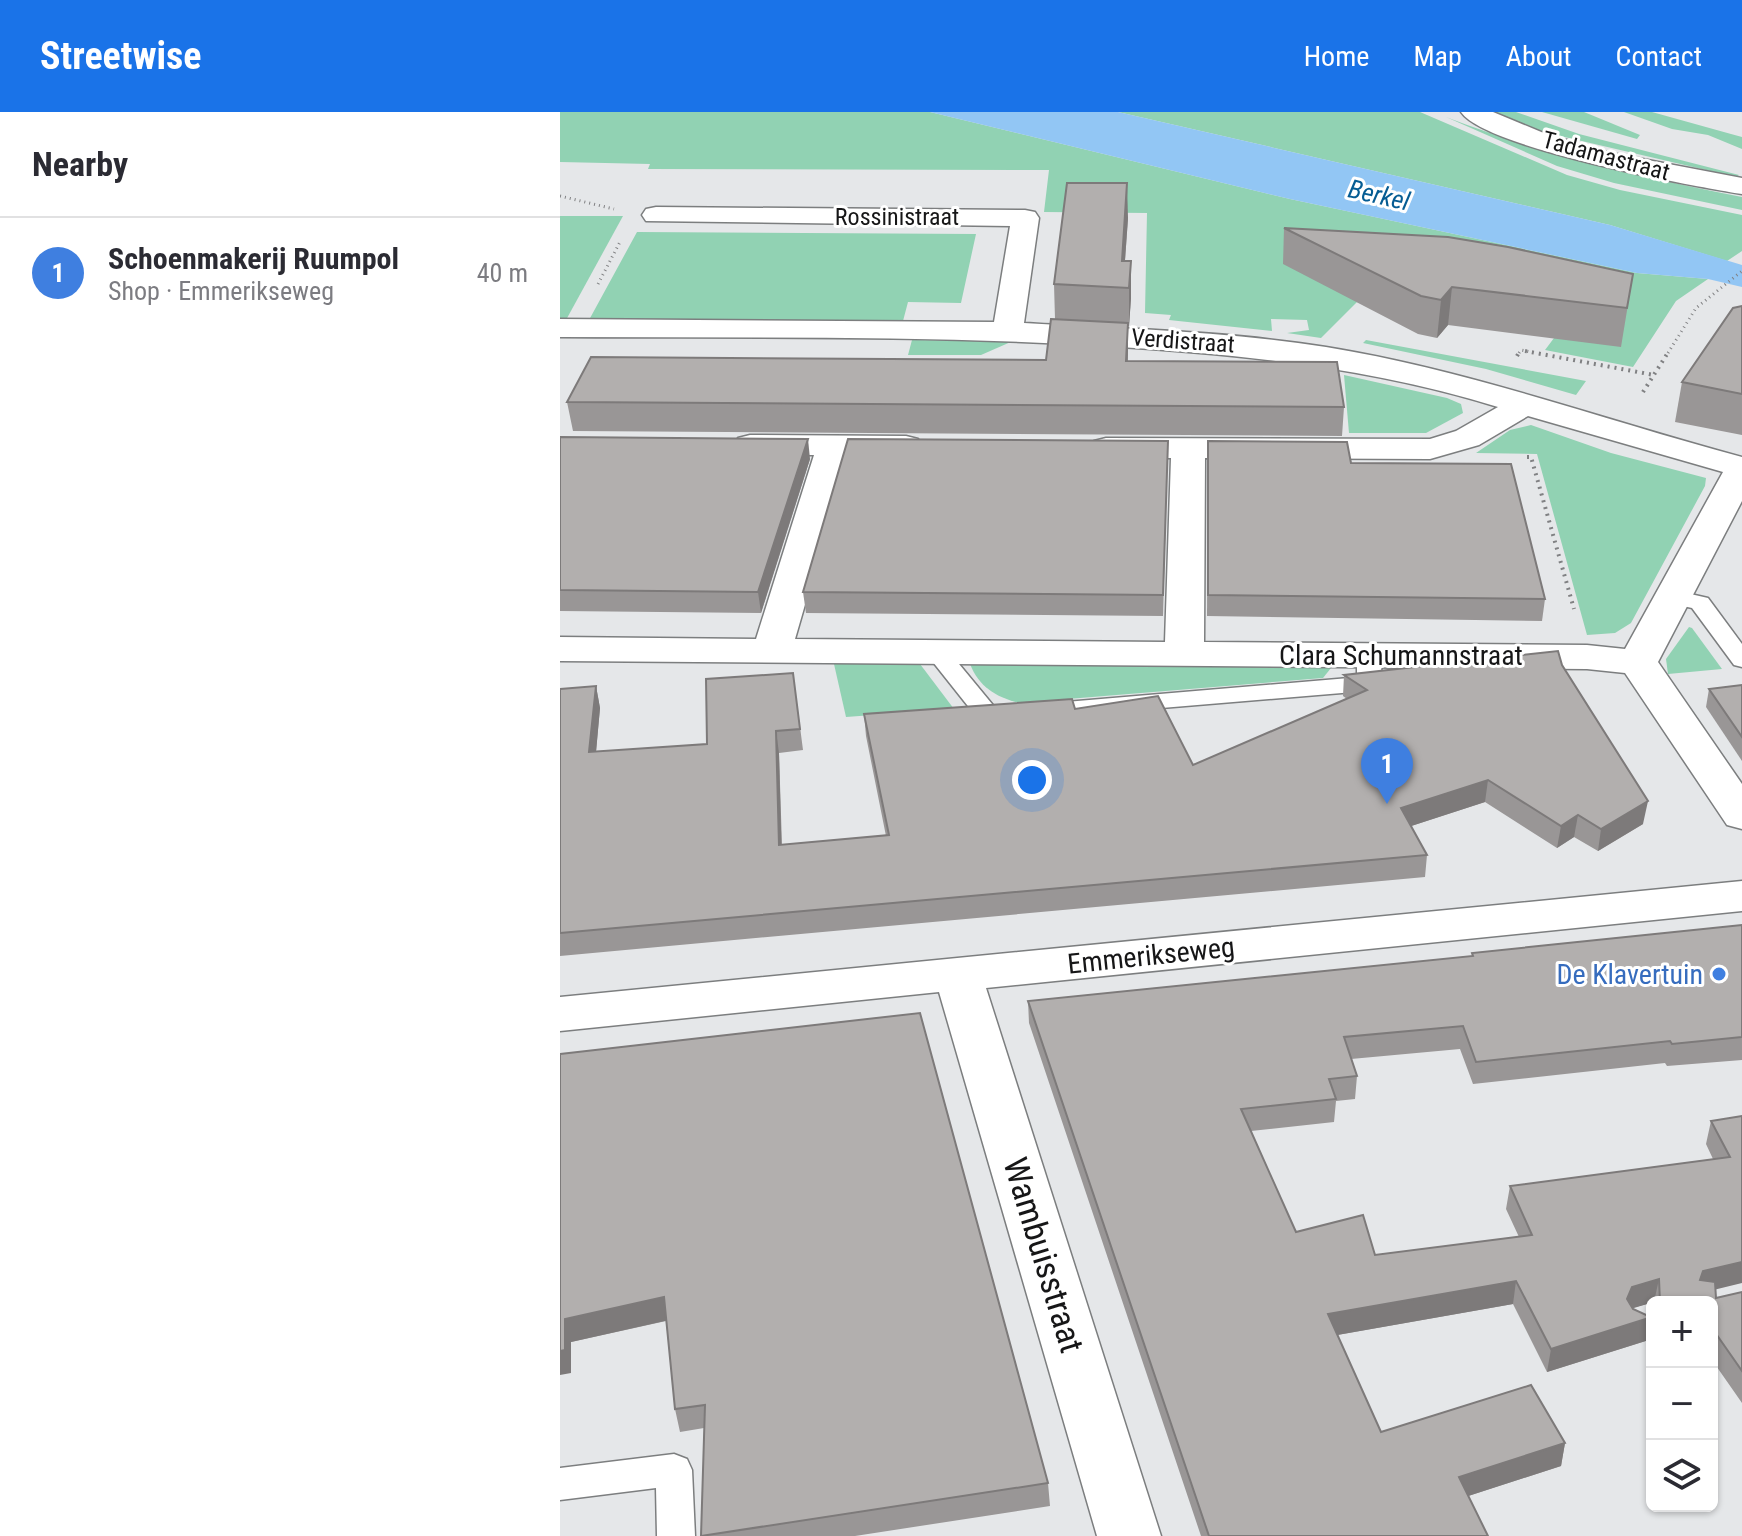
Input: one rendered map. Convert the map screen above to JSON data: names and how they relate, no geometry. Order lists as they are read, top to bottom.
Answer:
{
  "streets": {
    "street": [
      "Tadamastraat",
      "Rossinistraat",
      "Verdistraat",
      "Clara Schumannstraat",
      "Emmerikseweg",
      "Wambuisstraat"
    ]
  },
  "crossings": [
    ["Rossinistraat", "Verdistraat"],
    ["Emmerikseweg", "Wambuisstraat"]
  ],
  "water": ["Berkel"],
  "places": ["De Klavertuin"],
  "page": {
    "header": "Streetwise",
    "nav": [
      "Home",
      "Map",
      "About",
      "Contact"
    ],
    "heading": "Nearby",
    "list": [
      {
        "mark": "1",
        "name": "Schoenmakerij Ruumpol",
        "note": "Shop · Emmerikseweg",
        "value": "40 m"
      }
    ],
    "pins": "1",
    "map_buttons": ["+", "−"]
  }
}
